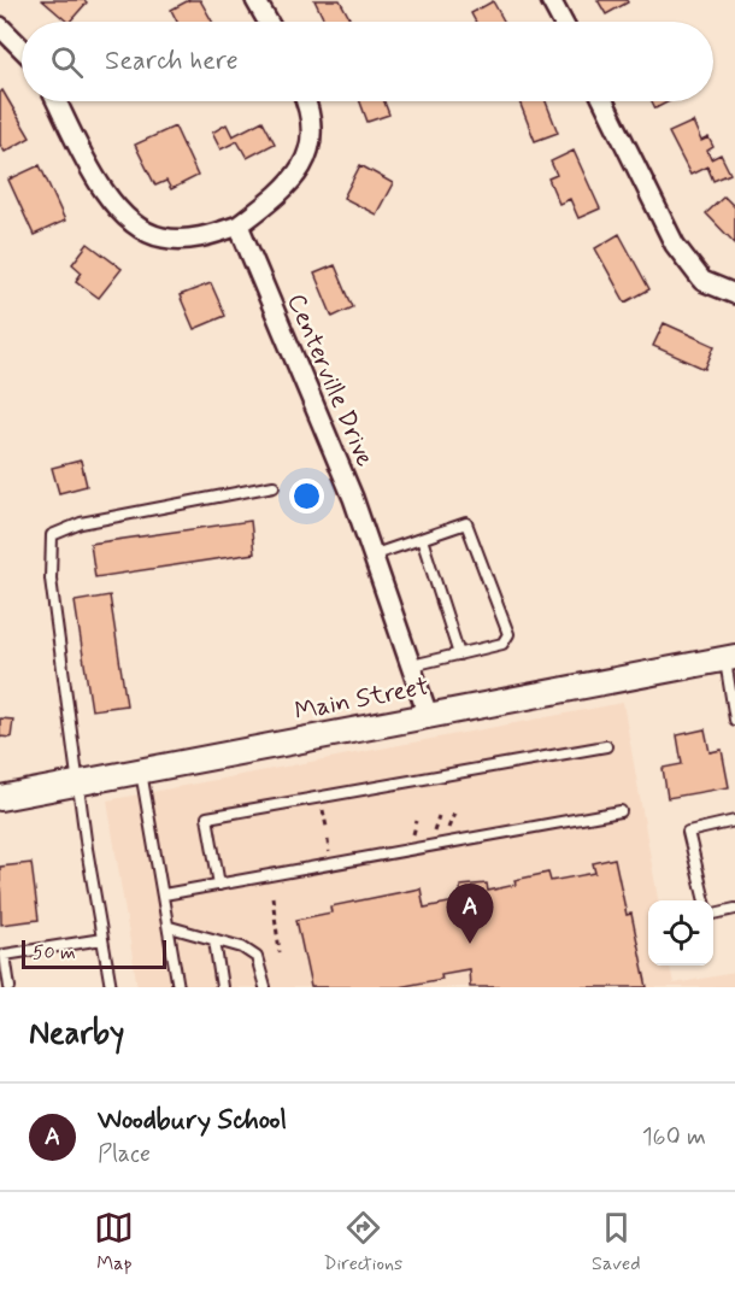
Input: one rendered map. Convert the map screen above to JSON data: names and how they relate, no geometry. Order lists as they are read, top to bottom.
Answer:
{
  "streets": {
    "main road": ["Main Street"],
    "street": ["Centerville Drive"]
  },
  "crossings": [
    ["Centerville Drive", "Main Street"]
  ],
  "scale_bar": "50 m",
  "page": {
    "search": "Search here",
    "pins": "A",
    "scale": "50 m",
    "heading": "Nearby",
    "list": [
      {
        "mark": "A",
        "name": "Woodbury School",
        "note": "Place",
        "value": "160 m"
      }
    ],
    "nav": ["Map", "Directions", "Saved"]
  }
}
